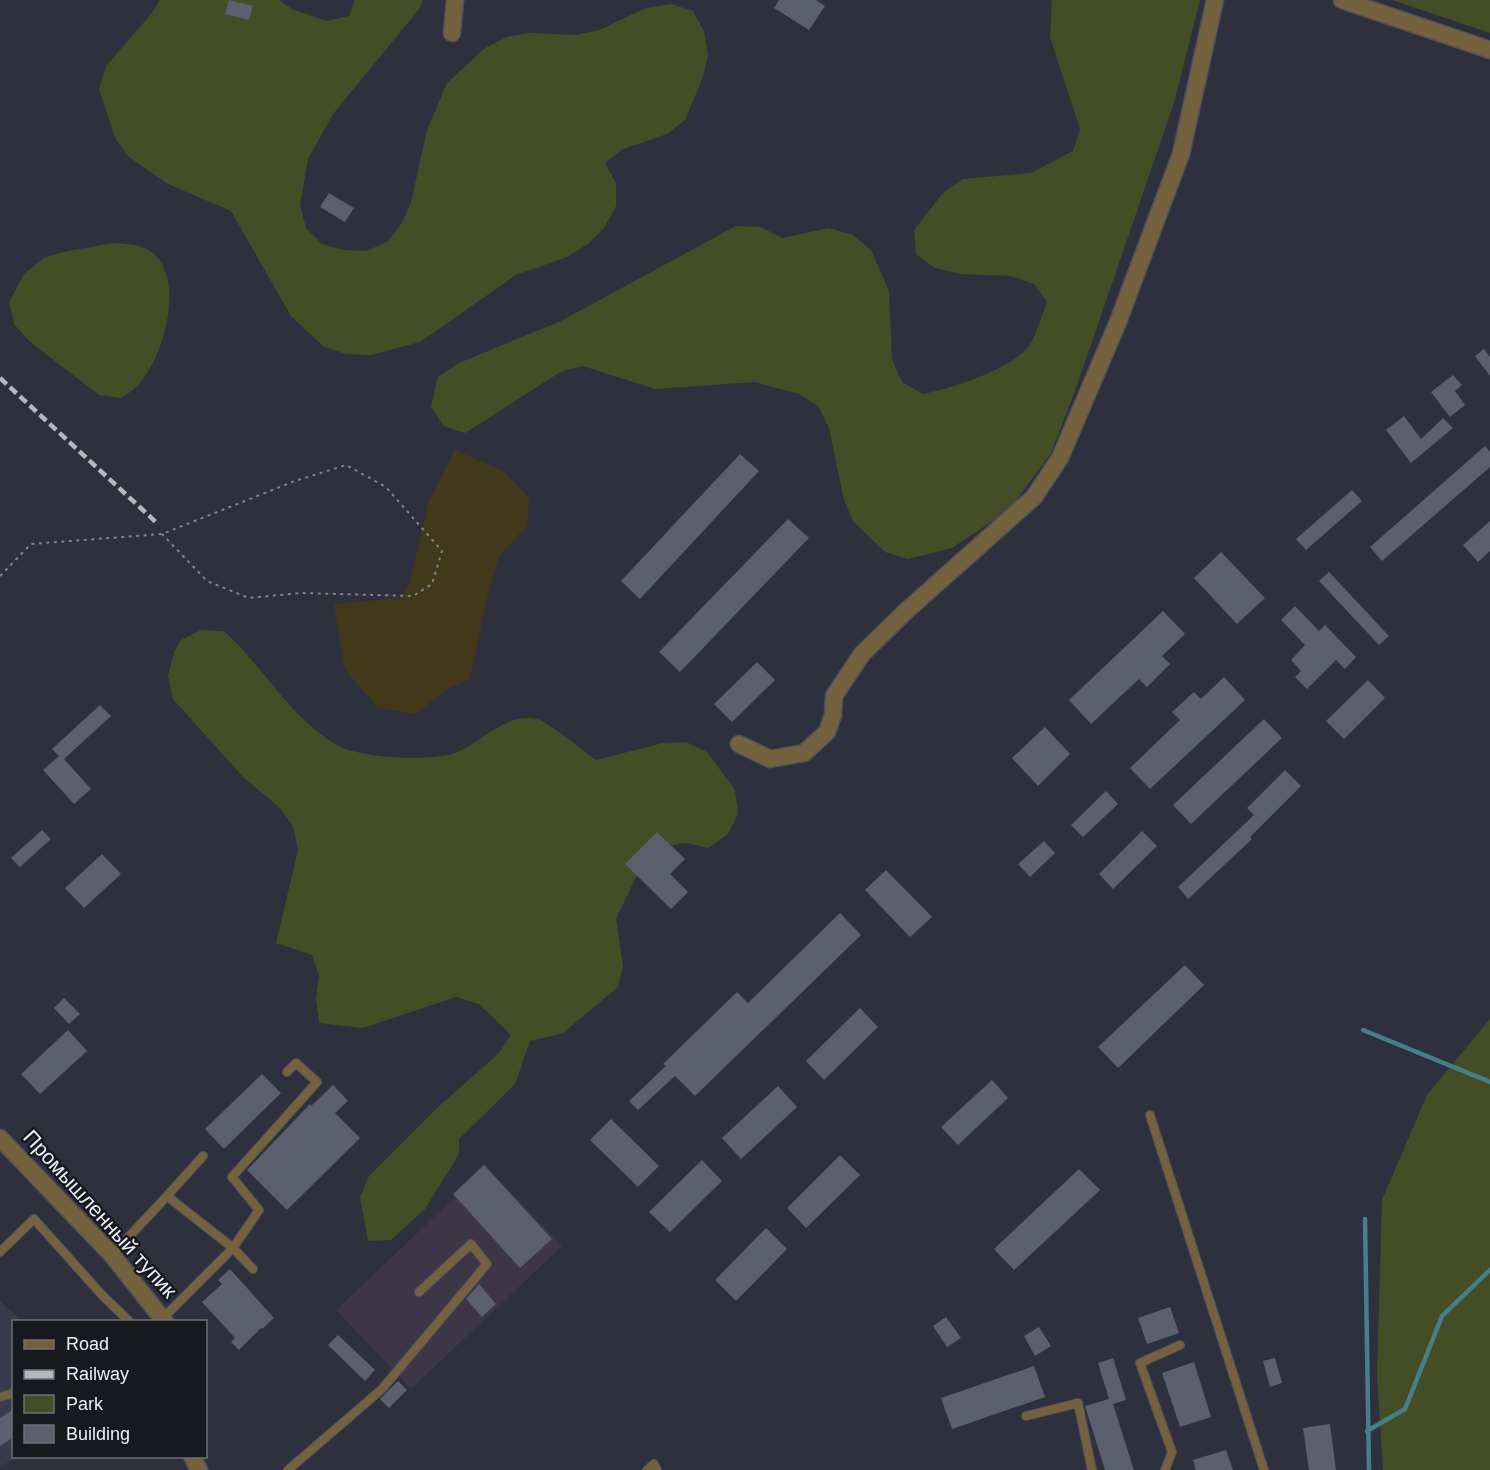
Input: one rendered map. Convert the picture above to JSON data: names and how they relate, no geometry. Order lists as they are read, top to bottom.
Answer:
{
  "streets": {
    "street": ["Промышленный тупик"]
  },
  "legend": [
    "Road",
    "Railway",
    "Park",
    "Building"
  ]
}
